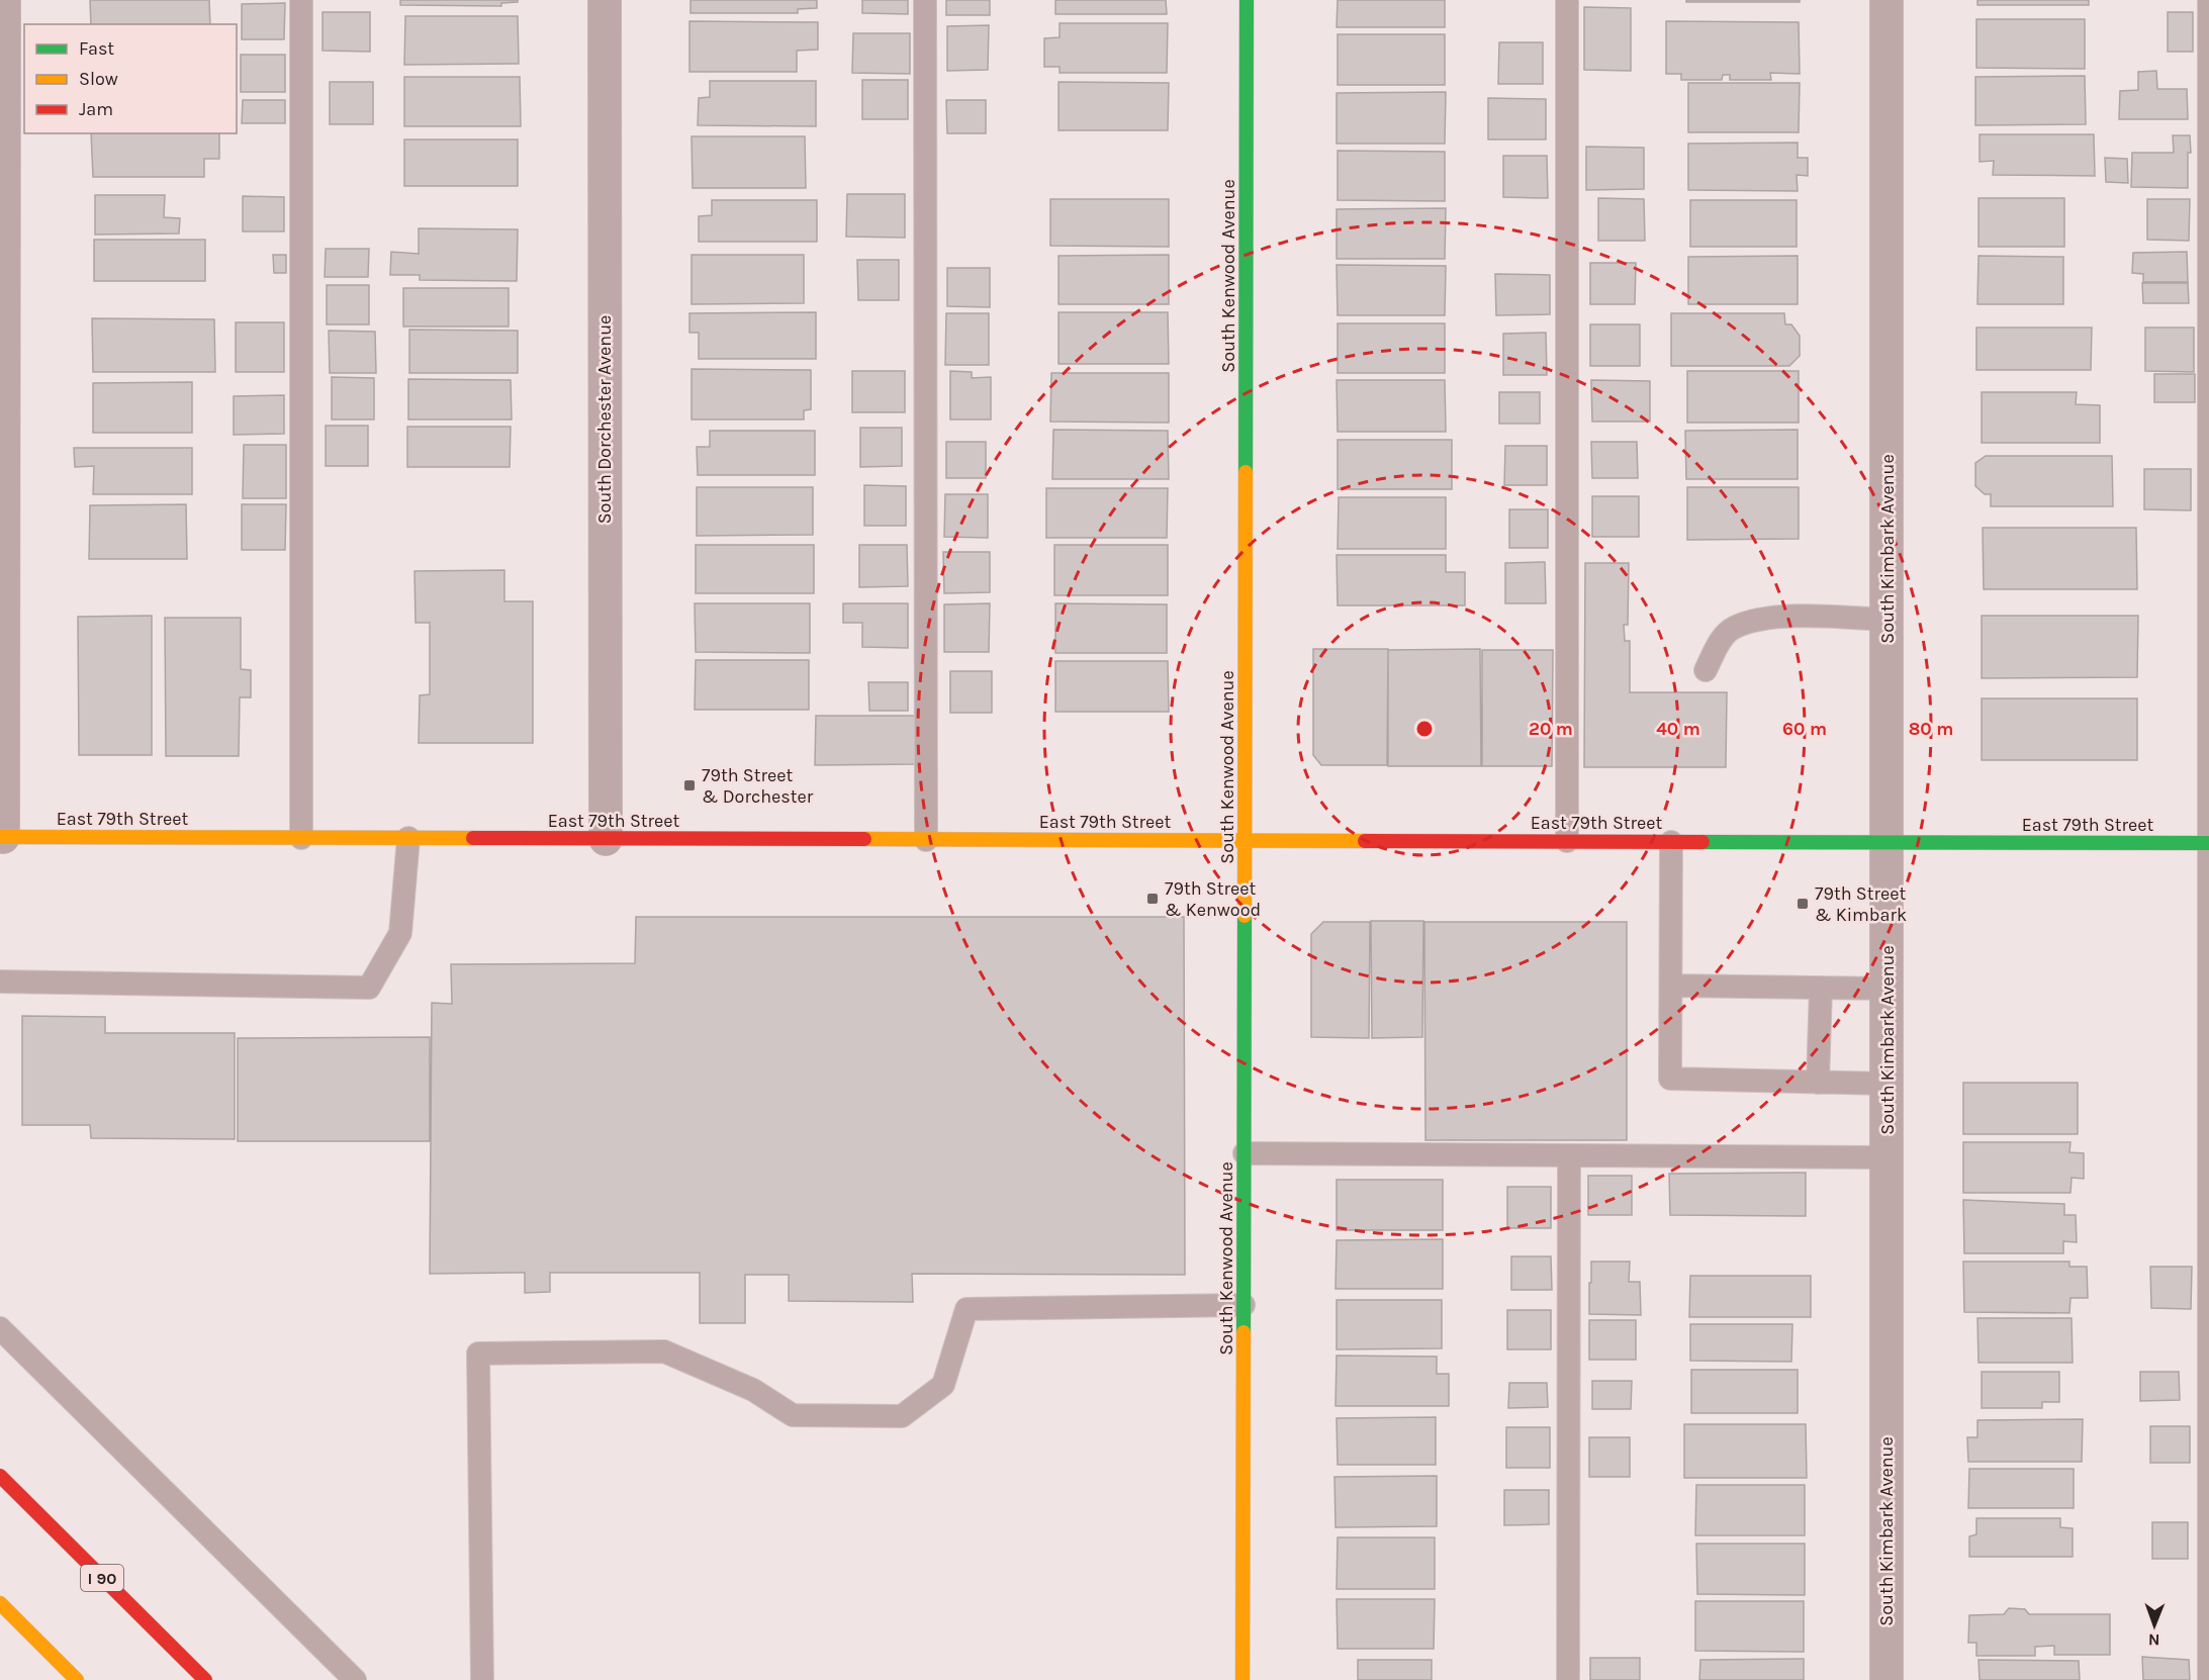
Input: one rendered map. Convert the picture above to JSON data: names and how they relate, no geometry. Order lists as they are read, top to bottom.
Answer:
{
  "streets": {
    "main road": ["South Kenwood Avenue", "East 79th Street", "I 90"],
    "street": ["South Dorchester Avenue", "South Kimbark Avenue"]
  },
  "crossings": [
    ["South Kenwood Avenue", "East 79th Street"],
    ["South Dorchester Avenue", "East 79th Street"],
    ["South Kimbark Avenue", "East 79th Street"]
  ],
  "places": {
    "transit": ["79th Street & Dorchester", "79th Street & Kenwood", "79th Street & Kimbark"]
  },
  "legend": ["Fast", "Slow", "Jam"],
  "north": "bottom",
  "rings": [
    "20 m",
    "40 m",
    "60 m",
    "80 m"
  ]
}
